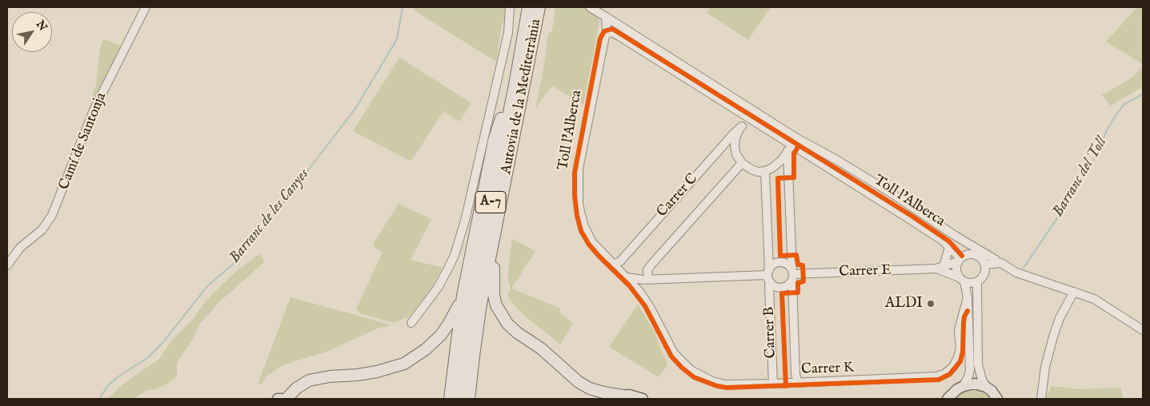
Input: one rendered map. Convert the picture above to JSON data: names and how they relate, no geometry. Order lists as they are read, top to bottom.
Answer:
{
  "streets": {
    "highway": ["Autovia de la Mediterrània", "A-7"],
    "street": [
      "Camí de Santonja",
      "Carrer C",
      "Carrer E",
      "Carrer B",
      "Carrer K"
    ],
    "cycle path": ["Toll l'Alberca"]
  },
  "crossings": [
    ["Carrer C", "Carrer K"],
    ["Carrer E", "Carrer B"],
    ["Carrer B", "Carrer K"]
  ],
  "water": ["Barranc del Toll", "Barranc de les Canyes"],
  "places": ["ALDI"],
  "north": "top right"
}
